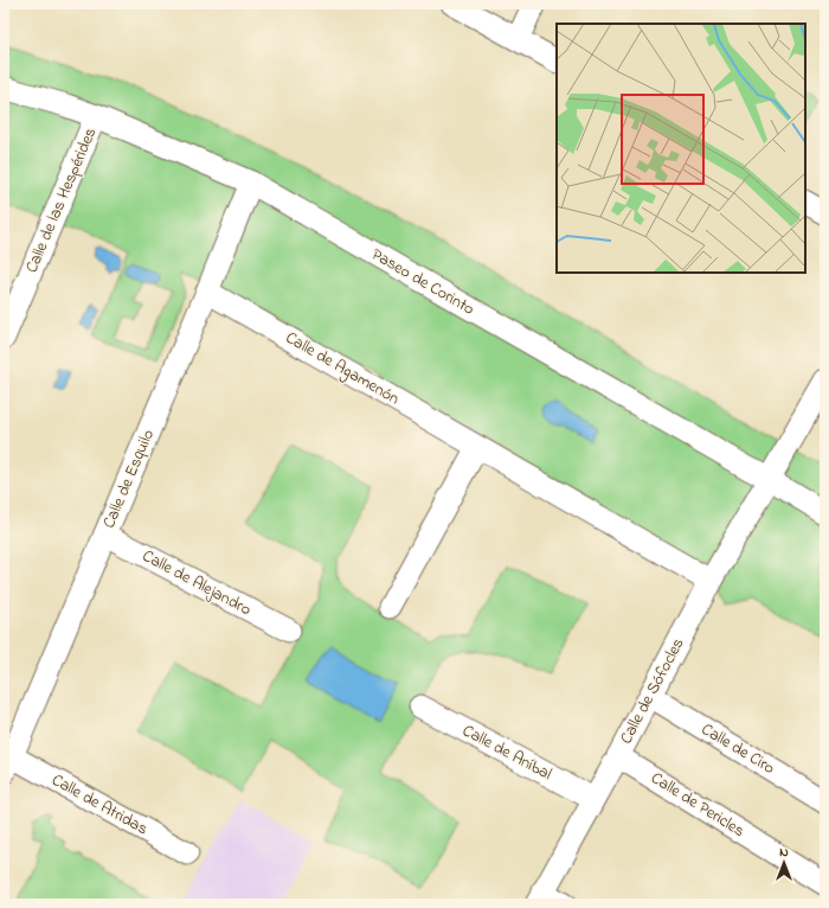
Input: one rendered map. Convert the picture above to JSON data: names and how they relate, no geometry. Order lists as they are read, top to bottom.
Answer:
{
  "streets": {
    "street": [
      "Calle de las Hespérides",
      "Paseo de Corinto",
      "Calle de Agamenón",
      "Calle de Esquilo",
      "Calle de Alejandro",
      "Calle de Sófocles",
      "Calle de Ciro",
      "Calle de Aníbal",
      "Calle de Atridas",
      "Calle de Pericles"
    ]
  },
  "crossings": [
    ["Calle de las Hespérides", "Paseo de Corinto"],
    ["Paseo de Corinto", "Calle de Esquilo"],
    ["Paseo de Corinto", "Calle de Sófocles"],
    ["Calle de Agamenón", "Calle de Esquilo"],
    ["Calle de Agamenón", "Calle de Sófocles"],
    ["Calle de Esquilo", "Calle de Alejandro"],
    ["Calle de Esquilo", "Calle de Atridas"],
    ["Calle de Sófocles", "Calle de Ciro"],
    ["Calle de Sófocles", "Calle de Aníbal"],
    ["Calle de Sófocles", "Calle de Pericles"]
  ],
  "north": "top"
}
